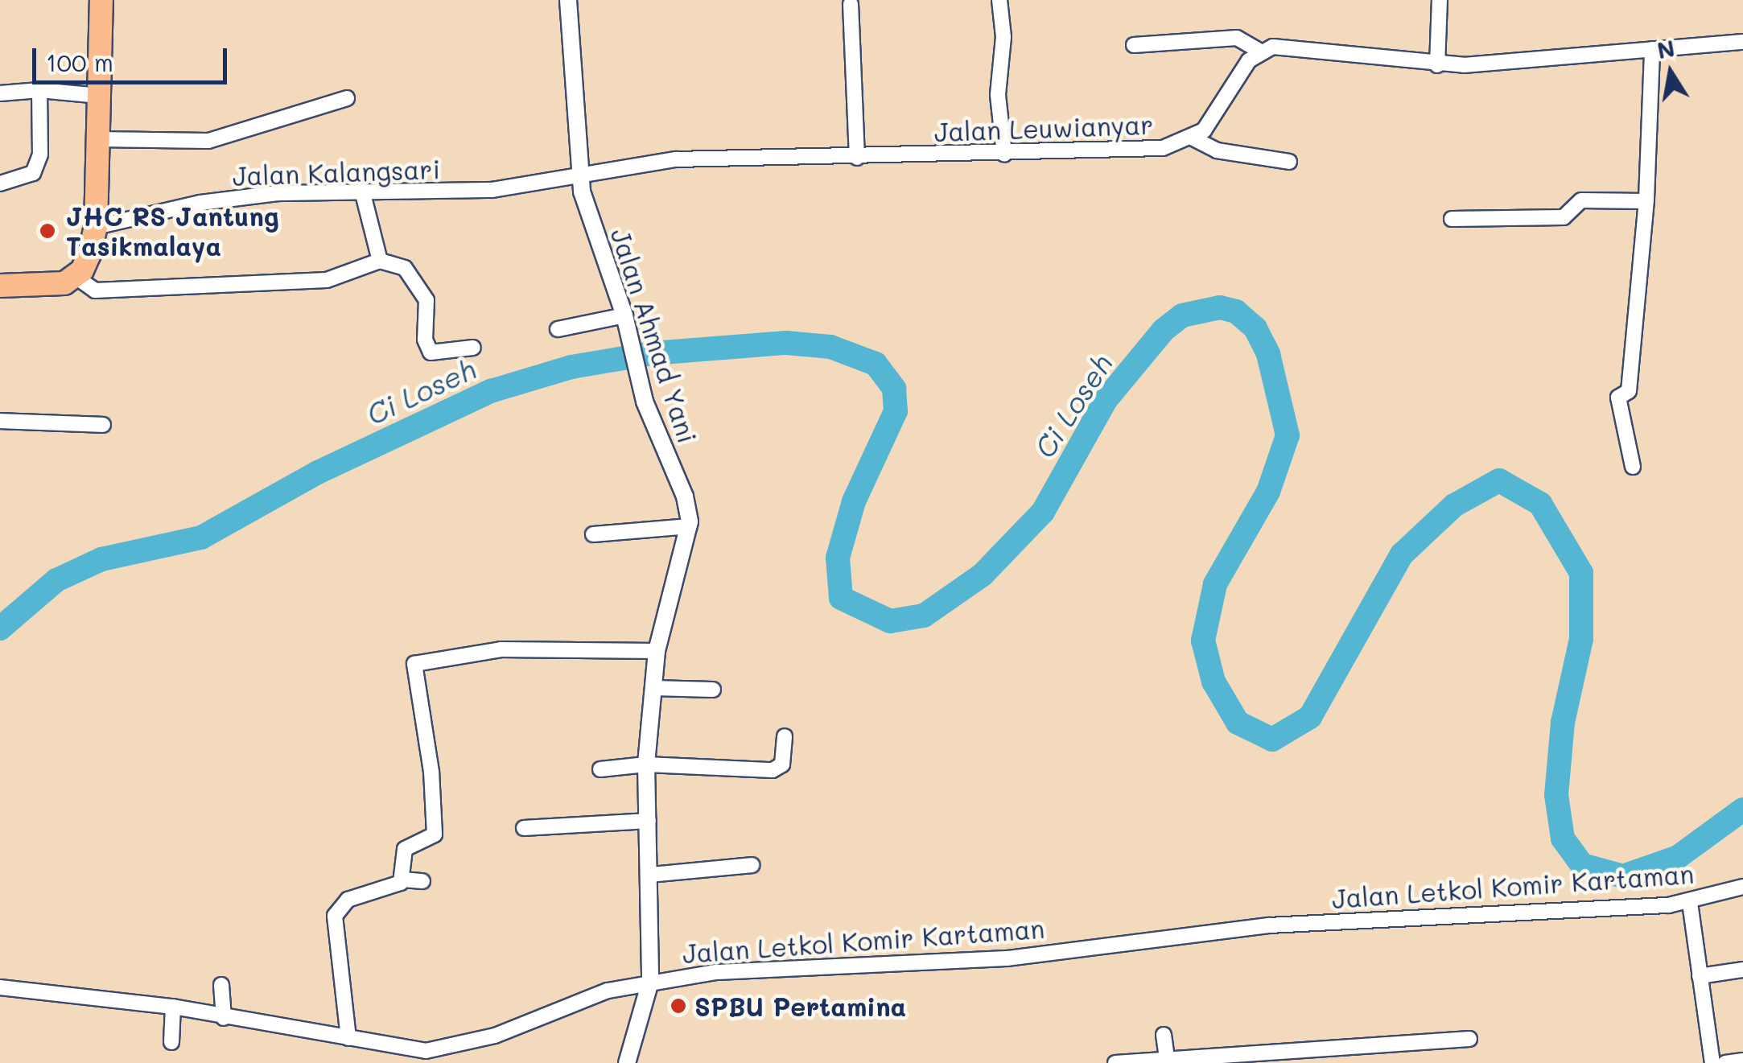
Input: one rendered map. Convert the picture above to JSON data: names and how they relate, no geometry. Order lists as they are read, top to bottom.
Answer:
{
  "streets": {
    "street": [
      "Jalan Leuwianyar",
      "Jalan Kalangsari",
      "Jalan Ahmad Yani",
      "Jalan Letkol Komir Kartaman"
    ]
  },
  "crossings": [
    ["Jalan Leuwianyar", "Jalan Kalangsari"],
    ["Jalan Leuwianyar", "Jalan Ahmad Yani"],
    ["Jalan Kalangsari", "Jalan Ahmad Yani"],
    ["Jalan Ahmad Yani", "Jalan Letkol Komir Kartaman"]
  ],
  "water": ["Ci Loseh"],
  "places": ["JHC RS Jantung Tasikmalaya", "SPBU Pertamina"],
  "scale_bar": "100 m",
  "north": "top"
}
